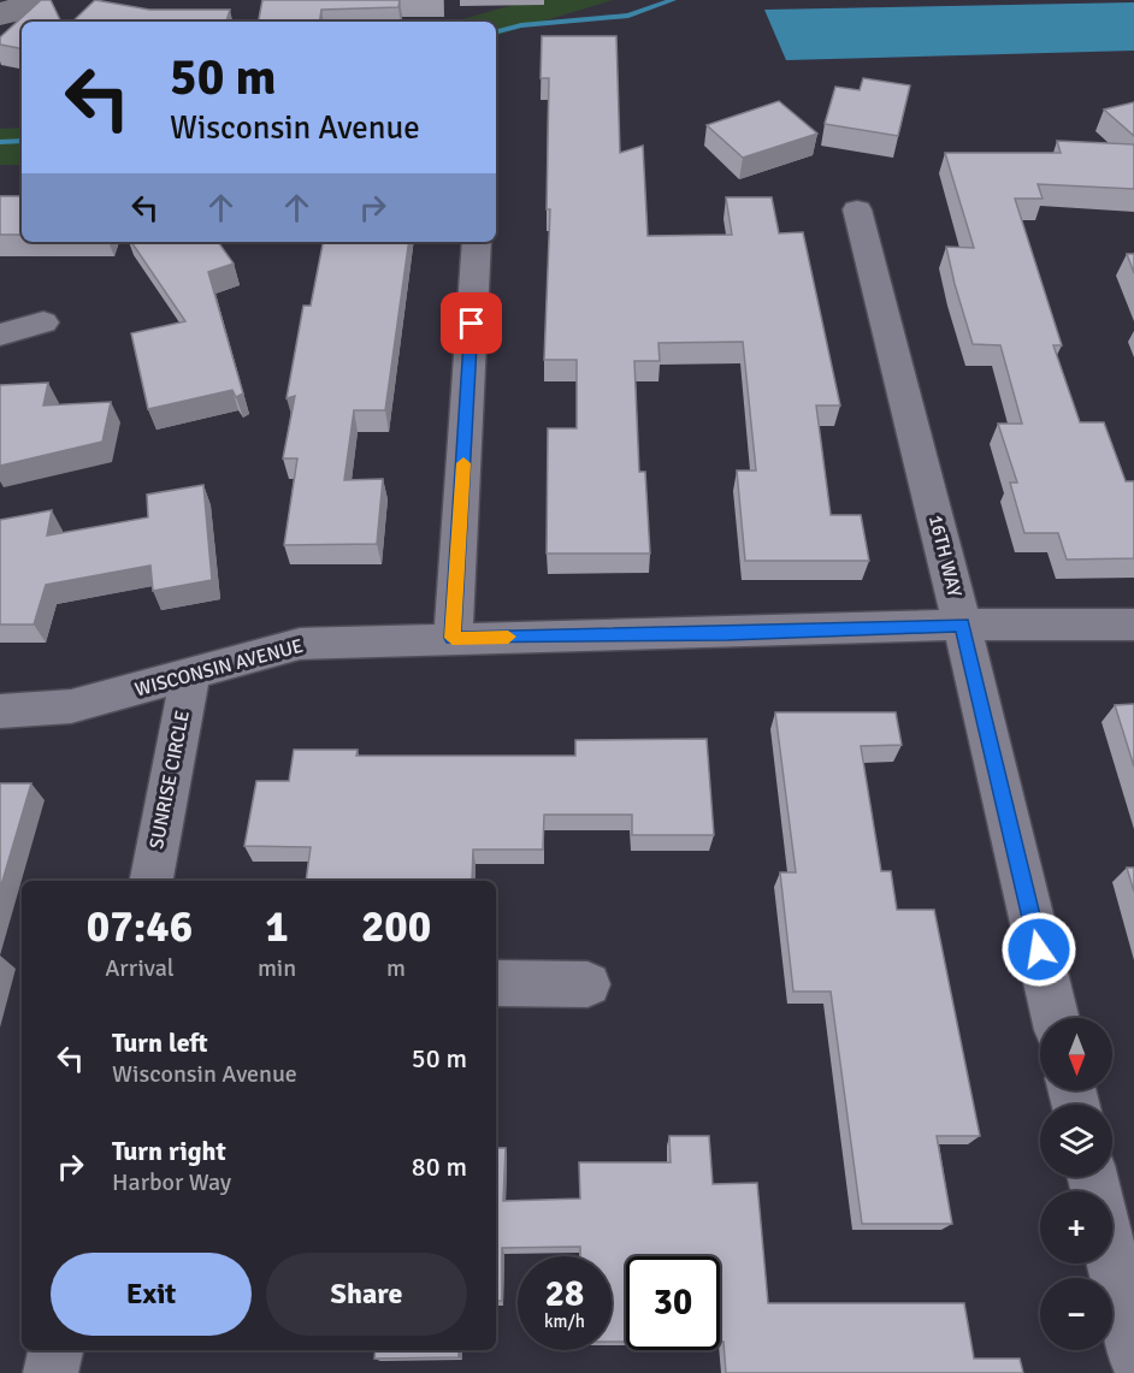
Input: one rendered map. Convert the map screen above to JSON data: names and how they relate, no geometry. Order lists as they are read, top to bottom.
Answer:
{
  "streets": {
    "street": ["16TH WAY", "WISCONSIN AVENUE", "SUNRISE CIRCLE"]
  },
  "crossings": [
    ["16TH WAY", "WISCONSIN AVENUE"],
    ["WISCONSIN AVENUE", "SUNRISE CIRCLE"]
  ],
  "north": "bottom",
  "page": {
    "turn": ["50 m", "Wisconsin Avenue"],
    "eta": [
      "07:46",
      "Arrival",
      "1",
      "min",
      "200",
      "m"
    ],
    "list": [
      {
        "name": "Turn left",
        "note": "Wisconsin Avenue",
        "value": "50 m"
      },
      {
        "name": "Turn right",
        "note": "Harbor Way",
        "value": "80 m"
      }
    ],
    "map_buttons": ["+", "−"],
    "buttons": ["Exit", "Share"],
    "speed": "28 km/h",
    "limit": "30"
  }
}
